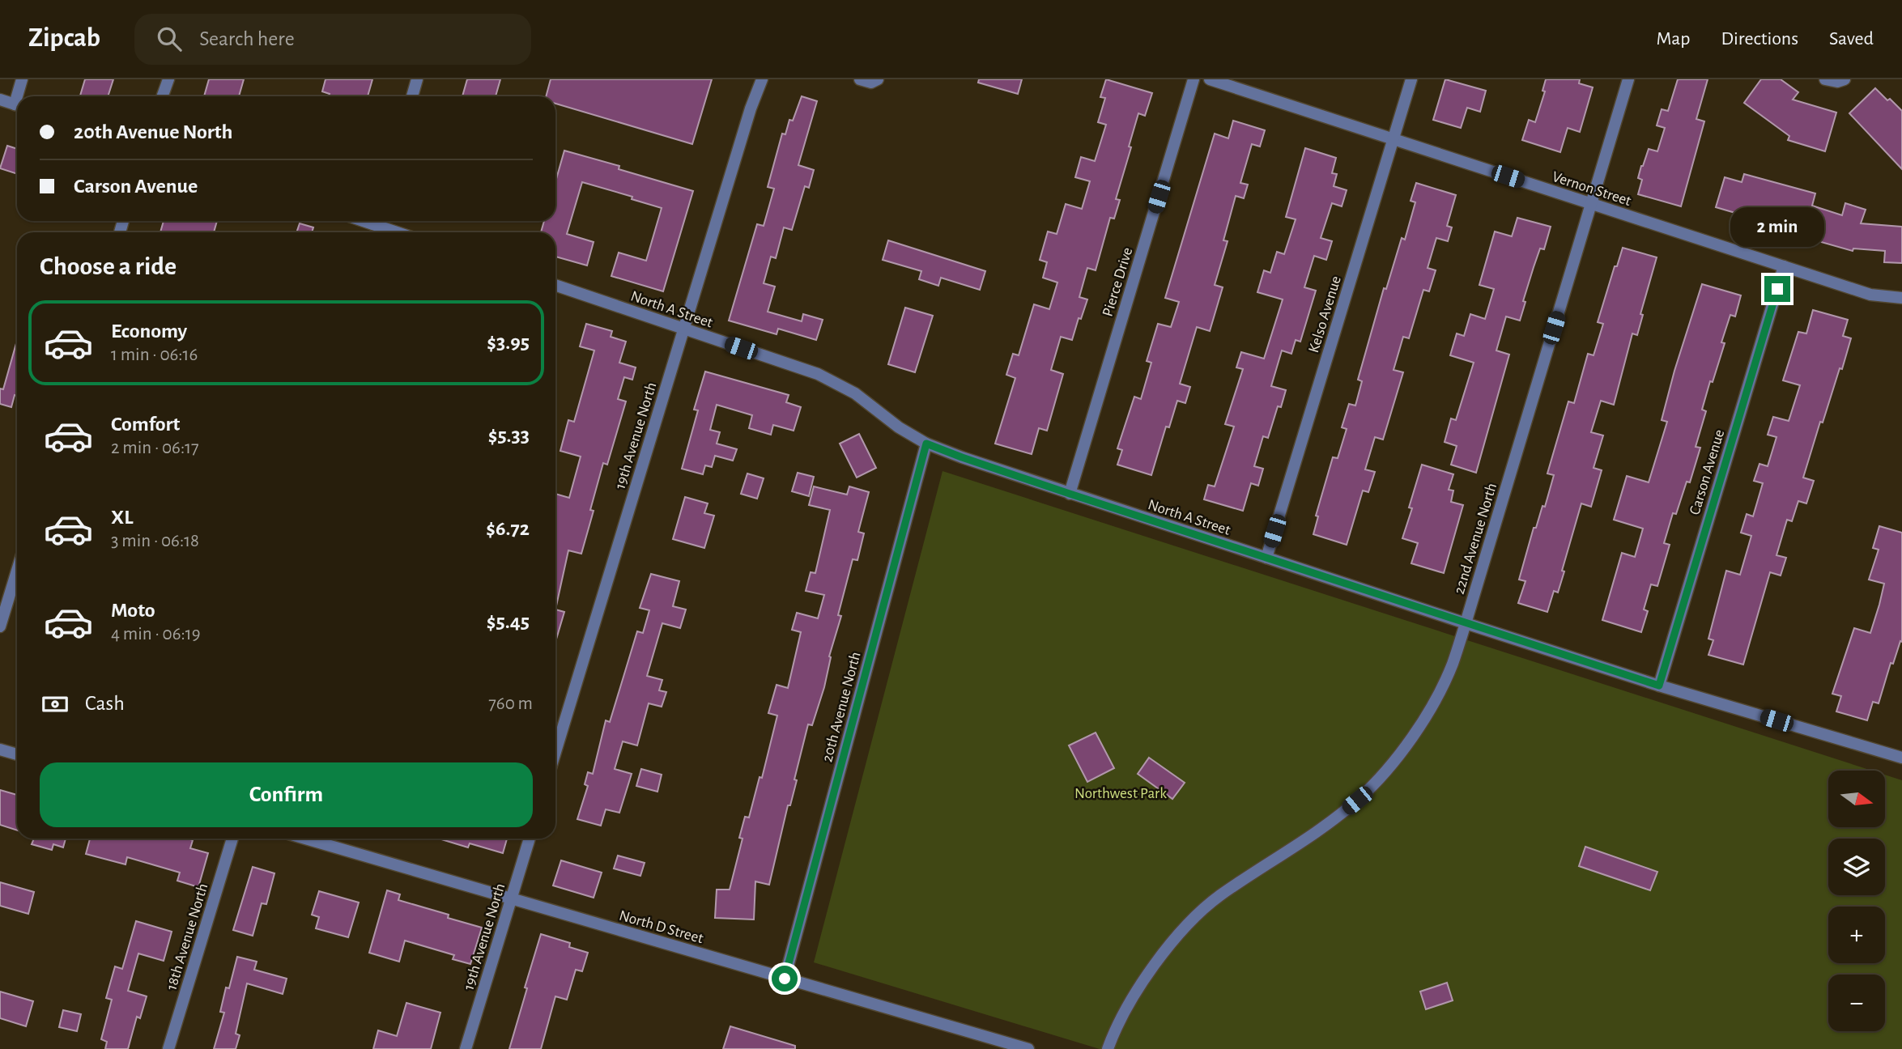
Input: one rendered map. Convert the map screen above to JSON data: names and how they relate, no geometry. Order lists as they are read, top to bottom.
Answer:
{
  "streets": {
    "street": [
      "Vernon Street",
      "Pierce Drive",
      "North A Street",
      "Kelso Avenue",
      "19th Avenue North",
      "Carson Avenue",
      "22nd Avenue North",
      "20th Avenue North",
      "North D Street",
      "18th Avenue North"
    ]
  },
  "crossings": [
    ["Vernon Street", "Kelso Avenue"],
    ["Vernon Street", "Carson Avenue"],
    ["Vernon Street", "22nd Avenue North"],
    ["Pierce Drive", "North A Street"],
    ["North A Street", "Kelso Avenue"],
    ["North A Street", "19th Avenue North"],
    ["North A Street", "Carson Avenue"],
    ["North A Street", "22nd Avenue North"],
    ["North A Street", "20th Avenue North"],
    ["19th Avenue North", "North D Street"],
    ["20th Avenue North", "North D Street"]
  ],
  "parks": ["Northwest Park"],
  "north": "right",
  "page": {
    "header": "Zipcab",
    "search": "Search here",
    "nav": ["Map", "Directions", "Saved"],
    "banner": ["20th Avenue North", "Carson Avenue"],
    "bubble": "2 min",
    "heading": "Choose a ride",
    "list": [
      {
        "name": "Economy",
        "note": "1 min · 06:16",
        "value": "$3.95"
      },
      {
        "name": "Comfort",
        "note": "2 min · 06:17",
        "value": "$5.33"
      },
      {
        "name": "XL",
        "note": "3 min · 06:18",
        "value": "$6.72"
      },
      {
        "name": "Moto",
        "note": "4 min · 06:19",
        "value": "$5.45"
      }
    ],
    "pay": ["Cash", "760 m"],
    "buttons": "Confirm",
    "map_buttons": ["+", "−"]
  }
}
